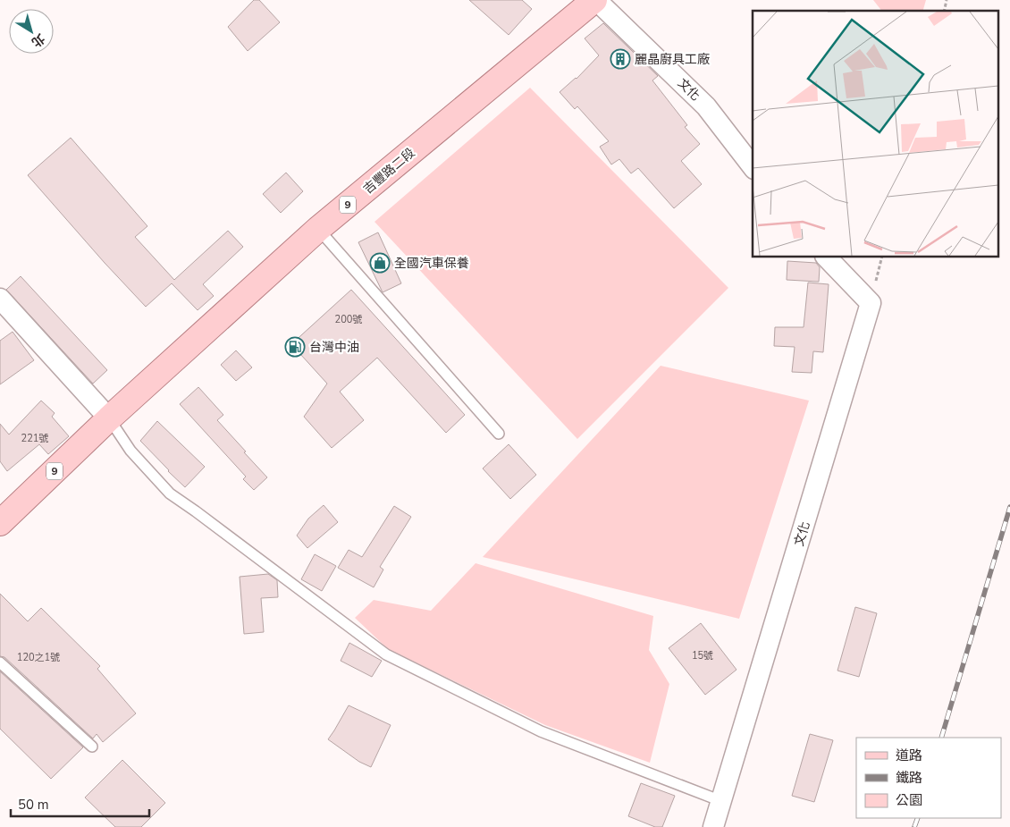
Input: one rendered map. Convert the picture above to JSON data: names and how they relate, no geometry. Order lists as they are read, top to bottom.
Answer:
{
  "streets": {
    "main road": ["吉豐路二段", "9"],
    "street": ["文化"]
  },
  "crossings": [
    ["文化", "吉豐路二段"],
    ["吉豐路二段", "9"]
  ],
  "places": {
    "building": ["麗晶廚具工廠"],
    "shop": ["全國汽車保養"],
    "fuel station": ["台灣中油"]
  },
  "house_numbers": [
    "200號",
    "221號",
    "15號",
    "120之1號"
  ],
  "legend": ["道路", "鐵路", "公園"],
  "scale_bar": "50 m",
  "north": "bottom right"
}
